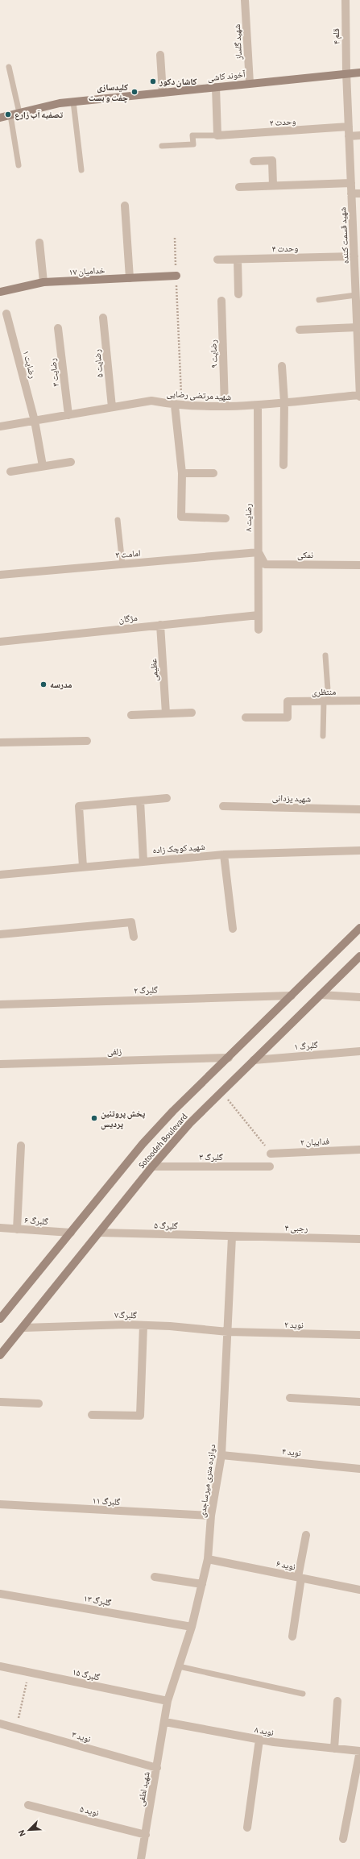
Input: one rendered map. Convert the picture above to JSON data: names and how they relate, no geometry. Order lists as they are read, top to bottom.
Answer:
{
  "streets": {
    "main road": ["آخوند کاشی", "خدامیان ۱۷", "Sotoodeh Boulevard"],
    "street": [
      "قلم ۴",
      "شهید گلساز",
      "وحدت ۲",
      "شهید قسمت کننده",
      "وحدت ۴",
      "رضایت ۹",
      "رضایت ۵",
      "رضایت ۱",
      "رضایت ۳",
      "شهید مرتضی رضایی",
      "رضایت ۸",
      "امامت ۳",
      "نمکی",
      "مژگان",
      "عظیمی",
      "منتظری",
      "شهید یزدانی",
      "شهید کوچک زاده",
      "گلبرگ ۲",
      "گلبرگ ۱",
      "زلفی",
      "فداییان ۲",
      "گلبرگ ۳",
      "گلبرگ ۶",
      "گلبرگ ۵",
      "رجبی ۴",
      "گلبرگ۷",
      "نوید ۲",
      "نوید ۴",
      "دوازده متری میرساجدی",
      "گلبرگ ۱۱",
      "نوید ۶",
      "گلبرگ ۱۳",
      "گلبرگ ۱۵",
      "نوید ۸",
      "نوید ۳",
      "شهید لطفی",
      "نوید ۵"
    ]
  },
  "crossings": [
    ["قلم ۴", "آخوند کاشی"],
    ["قلم ۴", "شهید قسمت کننده"],
    ["شهید گلساز", "آخوند کاشی"],
    ["آخوند کاشی", "شهید قسمت کننده"],
    ["وحدت ۲", "شهید قسمت کننده"],
    ["شهید قسمت کننده", "وحدت ۴"],
    ["شهید قسمت کننده", "شهید مرتضی رضایی"],
    ["رضایت ۹", "شهید مرتضی رضایی"],
    ["رضایت ۵", "شهید مرتضی رضایی"],
    ["رضایت ۱", "شهید مرتضی رضایی"],
    ["رضایت ۳", "شهید مرتضی رضایی"],
    ["شهید مرتضی رضایی", "رضایت ۸"],
    ["رضایت ۸", "امامت ۳"],
    ["رضایت ۸", "نمکی"],
    ["رضایت ۸", "مژگان"],
    ["امامت ۳", "نمکی"],
    ["مژگان", "عظیمی"],
    ["گلبرگ ۲", "Sotoodeh Boulevard"],
    ["گلبرگ ۱", "Sotoodeh Boulevard"],
    ["زلفی", "Sotoodeh Boulevard"],
    ["Sotoodeh Boulevard", "گلبرگ ۳"],
    ["Sotoodeh Boulevard", "گلبرگ ۶"],
    ["Sotoodeh Boulevard", "گلبرگ ۵"],
    ["Sotoodeh Boulevard", "گلبرگ۷"],
    ["گلبرگ ۵", "رجبی ۴"],
    ["گلبرگ ۵", "دوازده متری میرساجدی"],
    ["رجبی ۴", "دوازده متری میرساجدی"],
    ["گلبرگ۷", "نوید ۲"],
    ["گلبرگ۷", "دوازده متری میرساجدی"],
    ["نوید ۲", "دوازده متری میرساجدی"],
    ["نوید ۴", "دوازده متری میرساجدی"],
    ["دوازده متری میرساجدی", "گلبرگ ۱۱"],
    ["دوازده متری میرساجدی", "نوید ۶"],
    ["دوازده متری میرساجدی", "گلبرگ ۱۳"],
    ["دوازده متری میرساجدی", "گلبرگ ۱۵"],
    ["دوازده متری میرساجدی", "نوید ۸"],
    ["دوازده متری میرساجدی", "شهید لطفی"],
    ["نوید ۸", "شهید لطفی"],
    ["نوید ۳", "شهید لطفی"],
    ["شهید لطفی", "نوید ۵"]
  ],
  "places": [
    "کاشان دکور",
    "کلیدسازی چفت و بست",
    "تصفیه آب زارع",
    "مدرسه",
    "پخش پروتئین پردیس"
  ],
  "north": "bottom left"
}
